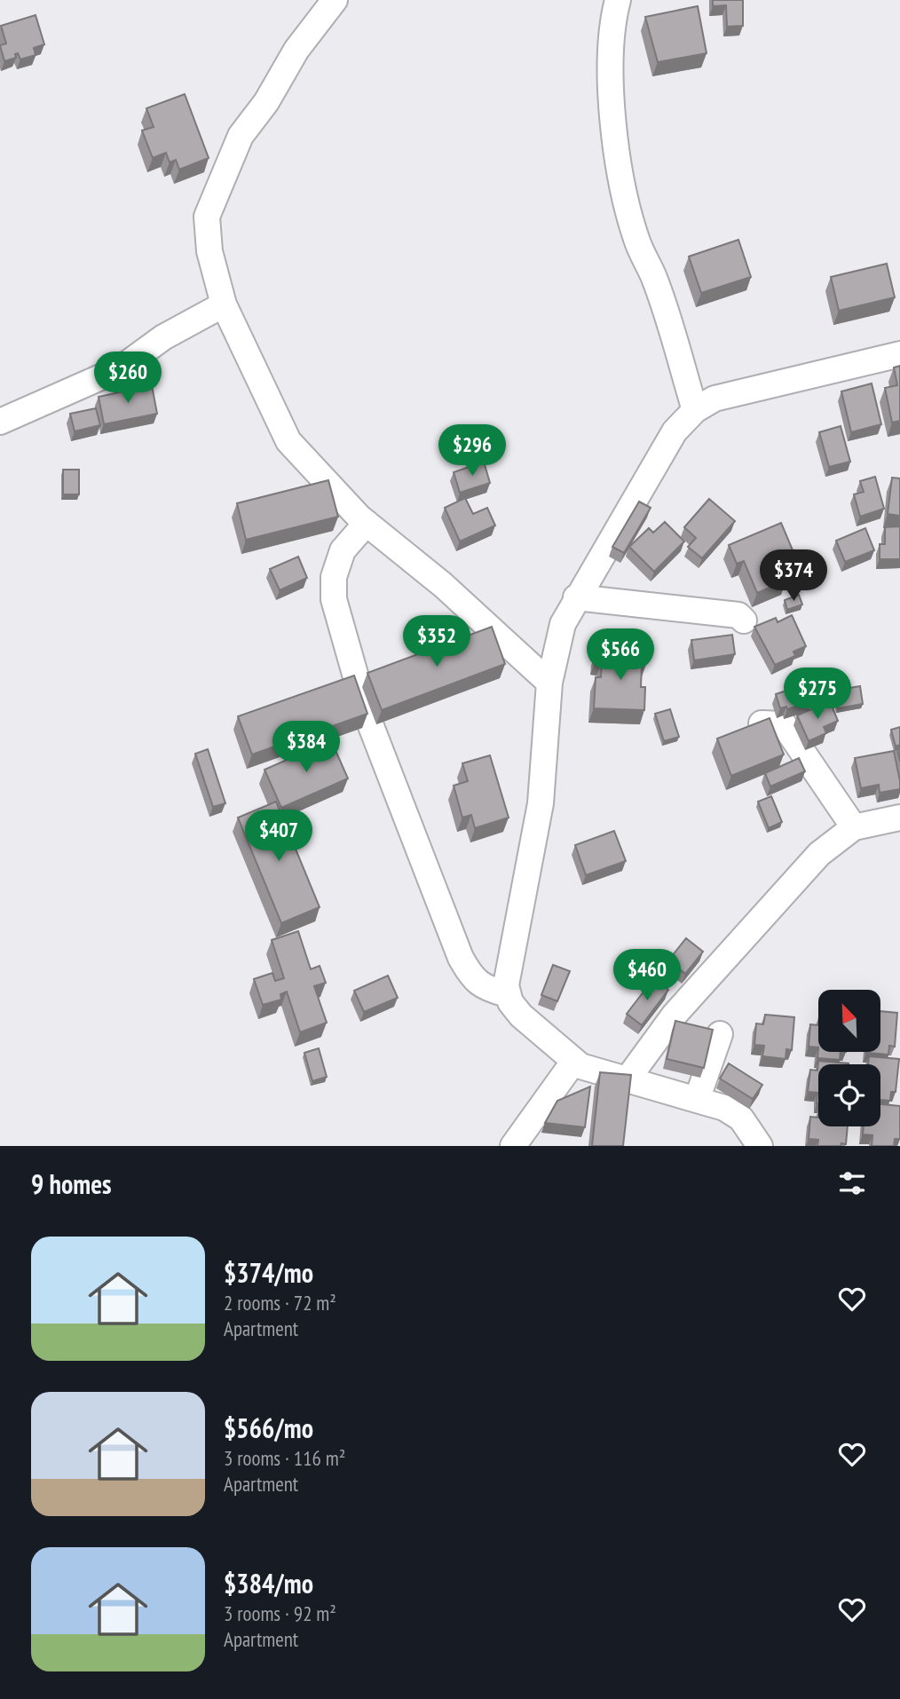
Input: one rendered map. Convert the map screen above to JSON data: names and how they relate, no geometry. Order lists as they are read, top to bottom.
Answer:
{
  "north": "top left",
  "page": {
    "price": [
      "$260",
      "$296",
      "$374",
      "$352",
      "$566",
      "$275",
      "$384",
      "$407",
      "$460"
    ],
    "heading": "9 homes",
    "list": [
      {
        "name": "$374/mo",
        "note": "2 rooms · 72 m² · Apartment"
      },
      {
        "name": "$566/mo",
        "note": "3 rooms · 116 m² · Apartment"
      },
      {
        "name": "$384/mo",
        "note": "3 rooms · 92 m² · Apartment"
      }
    ]
  }
}
